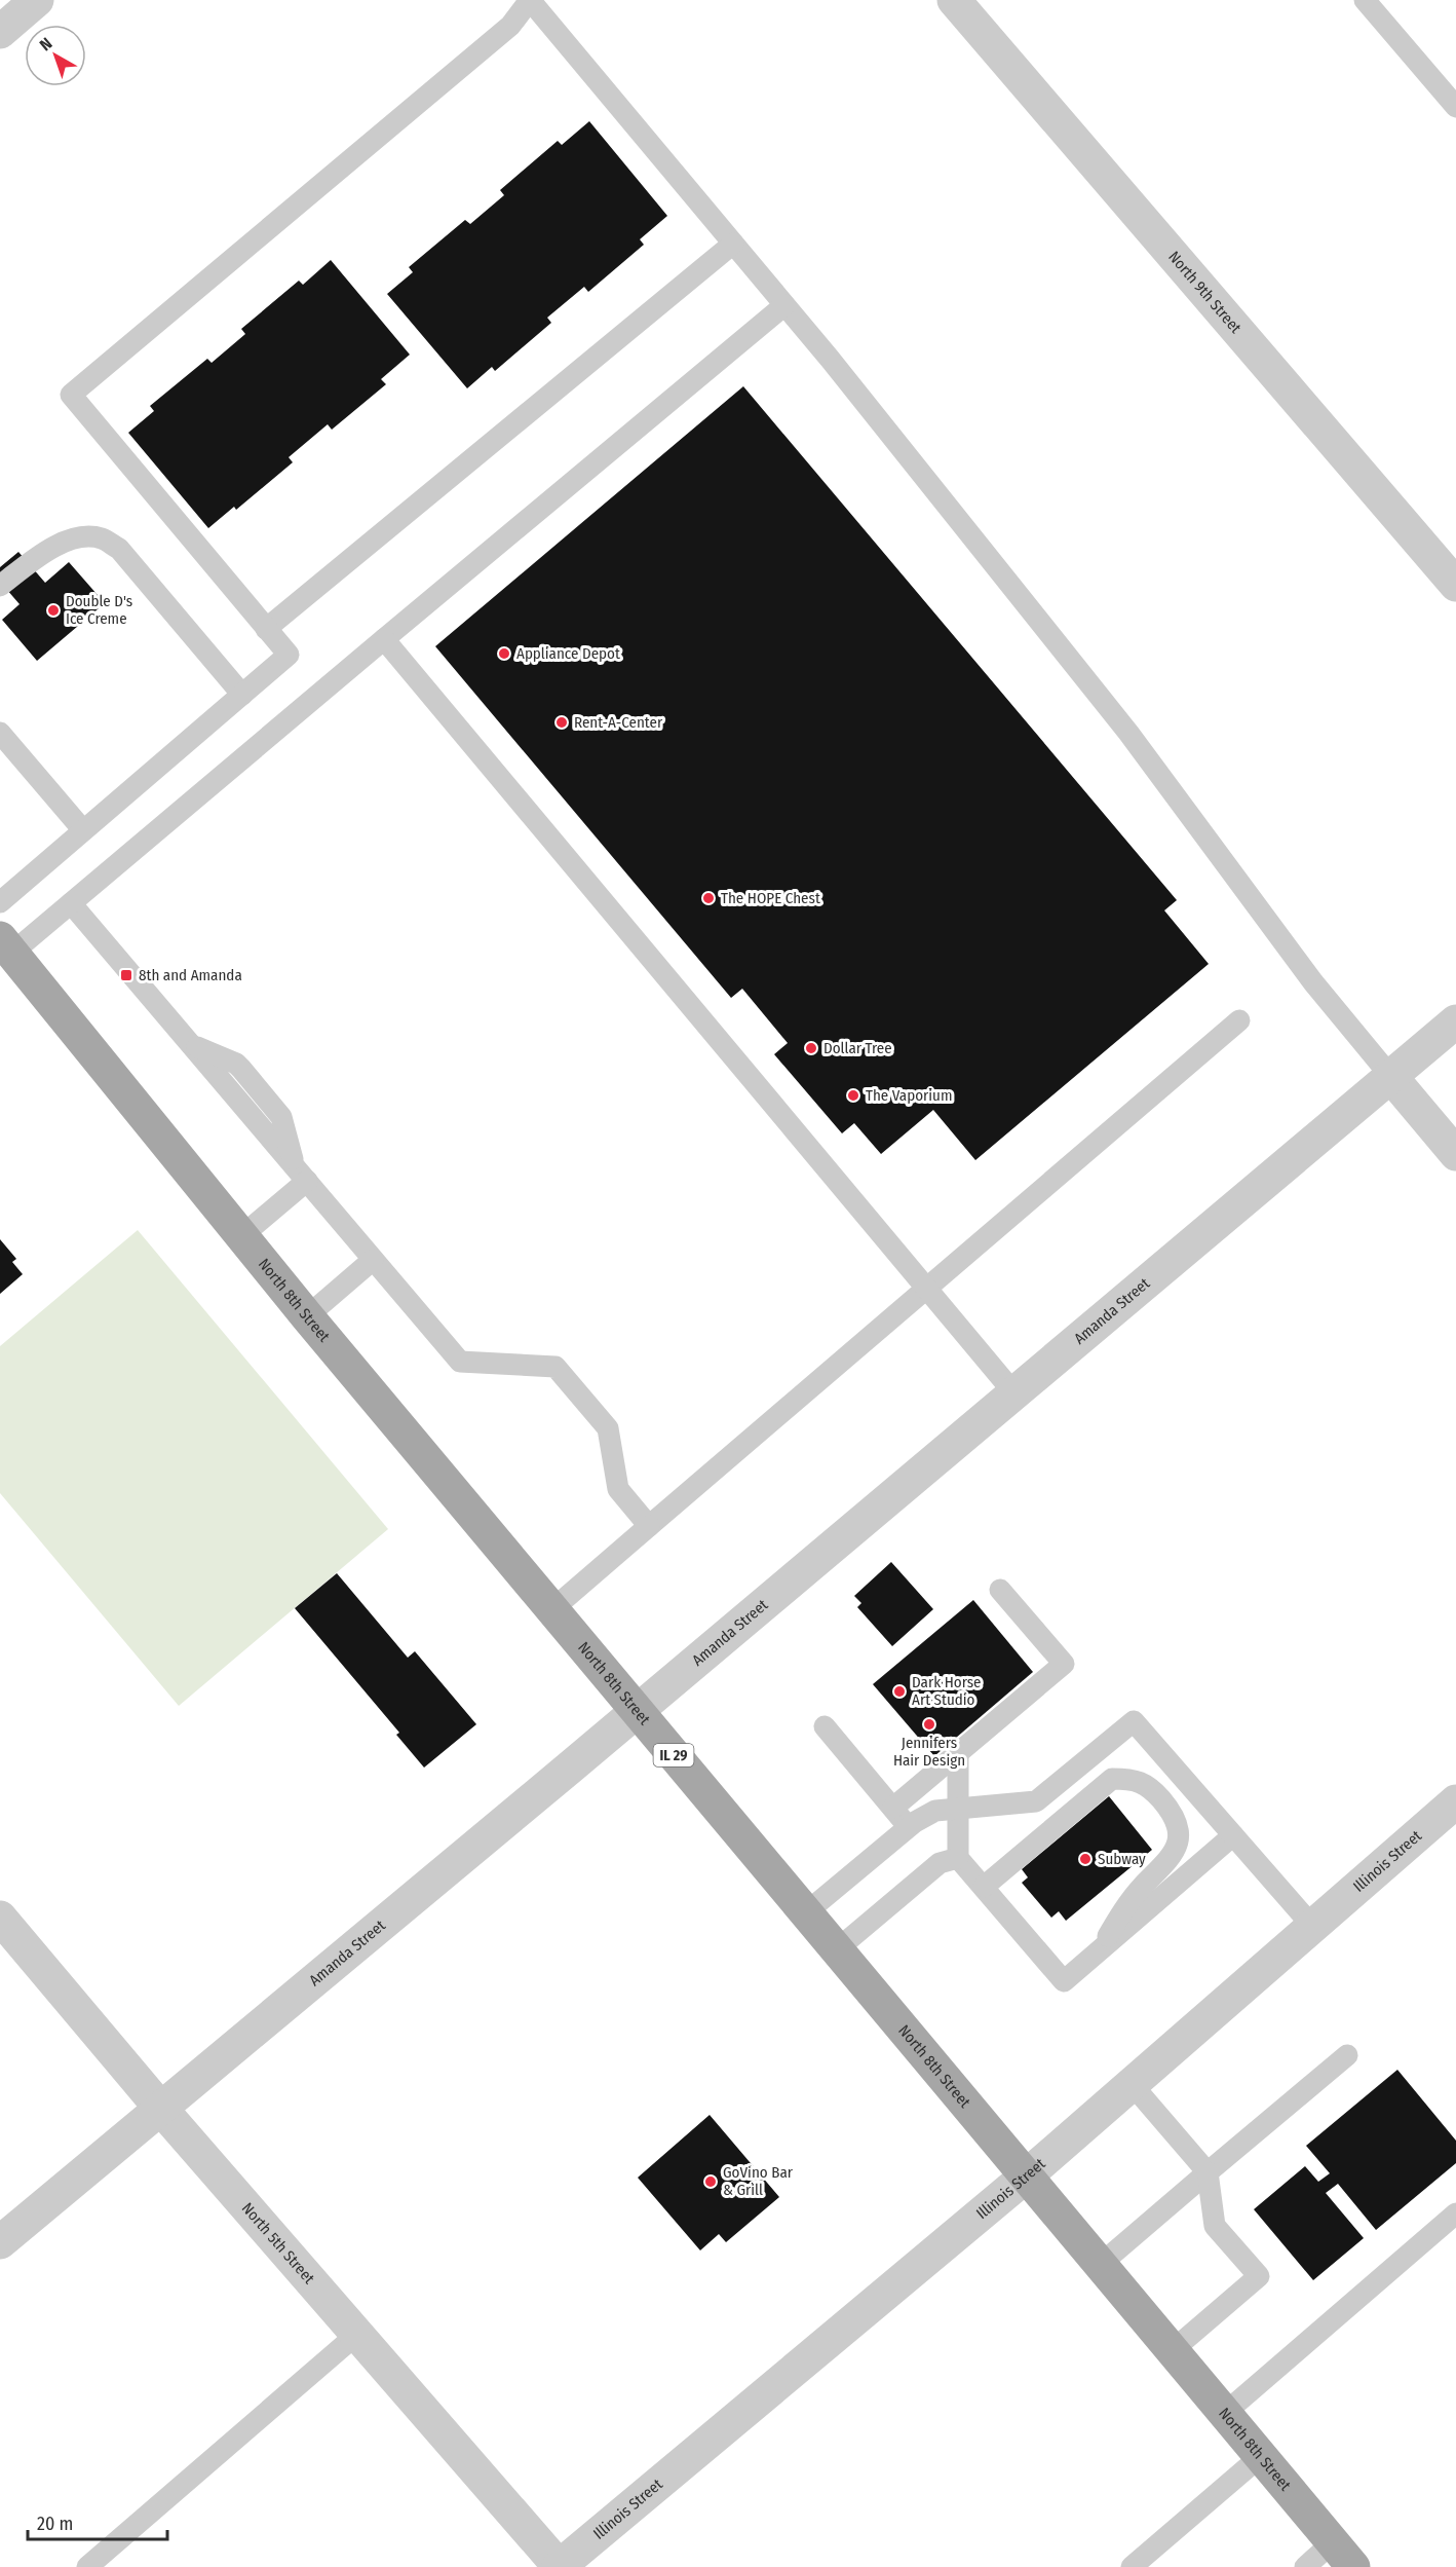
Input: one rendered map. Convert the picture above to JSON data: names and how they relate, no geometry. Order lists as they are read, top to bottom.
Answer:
{
  "streets": {
    "main road": ["North 8th Street", "IL 29"],
    "street": [
      "North 9th Street",
      "Amanda Street",
      "Illinois Street",
      "North 5th Street"
    ]
  },
  "crossings": [
    ["North 8th Street", "Amanda Street"],
    ["North 8th Street", "Illinois Street"],
    ["Amanda Street", "North 5th Street"],
    ["Illinois Street", "North 5th Street"]
  ],
  "places": {
    "other": [
      "Double D's Ice Creme",
      "Appliance Depot",
      "Rent-A-Center",
      "The HOPE Chest",
      "Dollar Tree",
      "The Vaporium",
      "Dark Horse Art Studio",
      "Jennifers Hair Design",
      "Subway",
      "GoVino Bar & Grill"
    ],
    "transit": ["8th and Amanda"]
  },
  "scale_bar": "20 m",
  "north": "top left"
}
